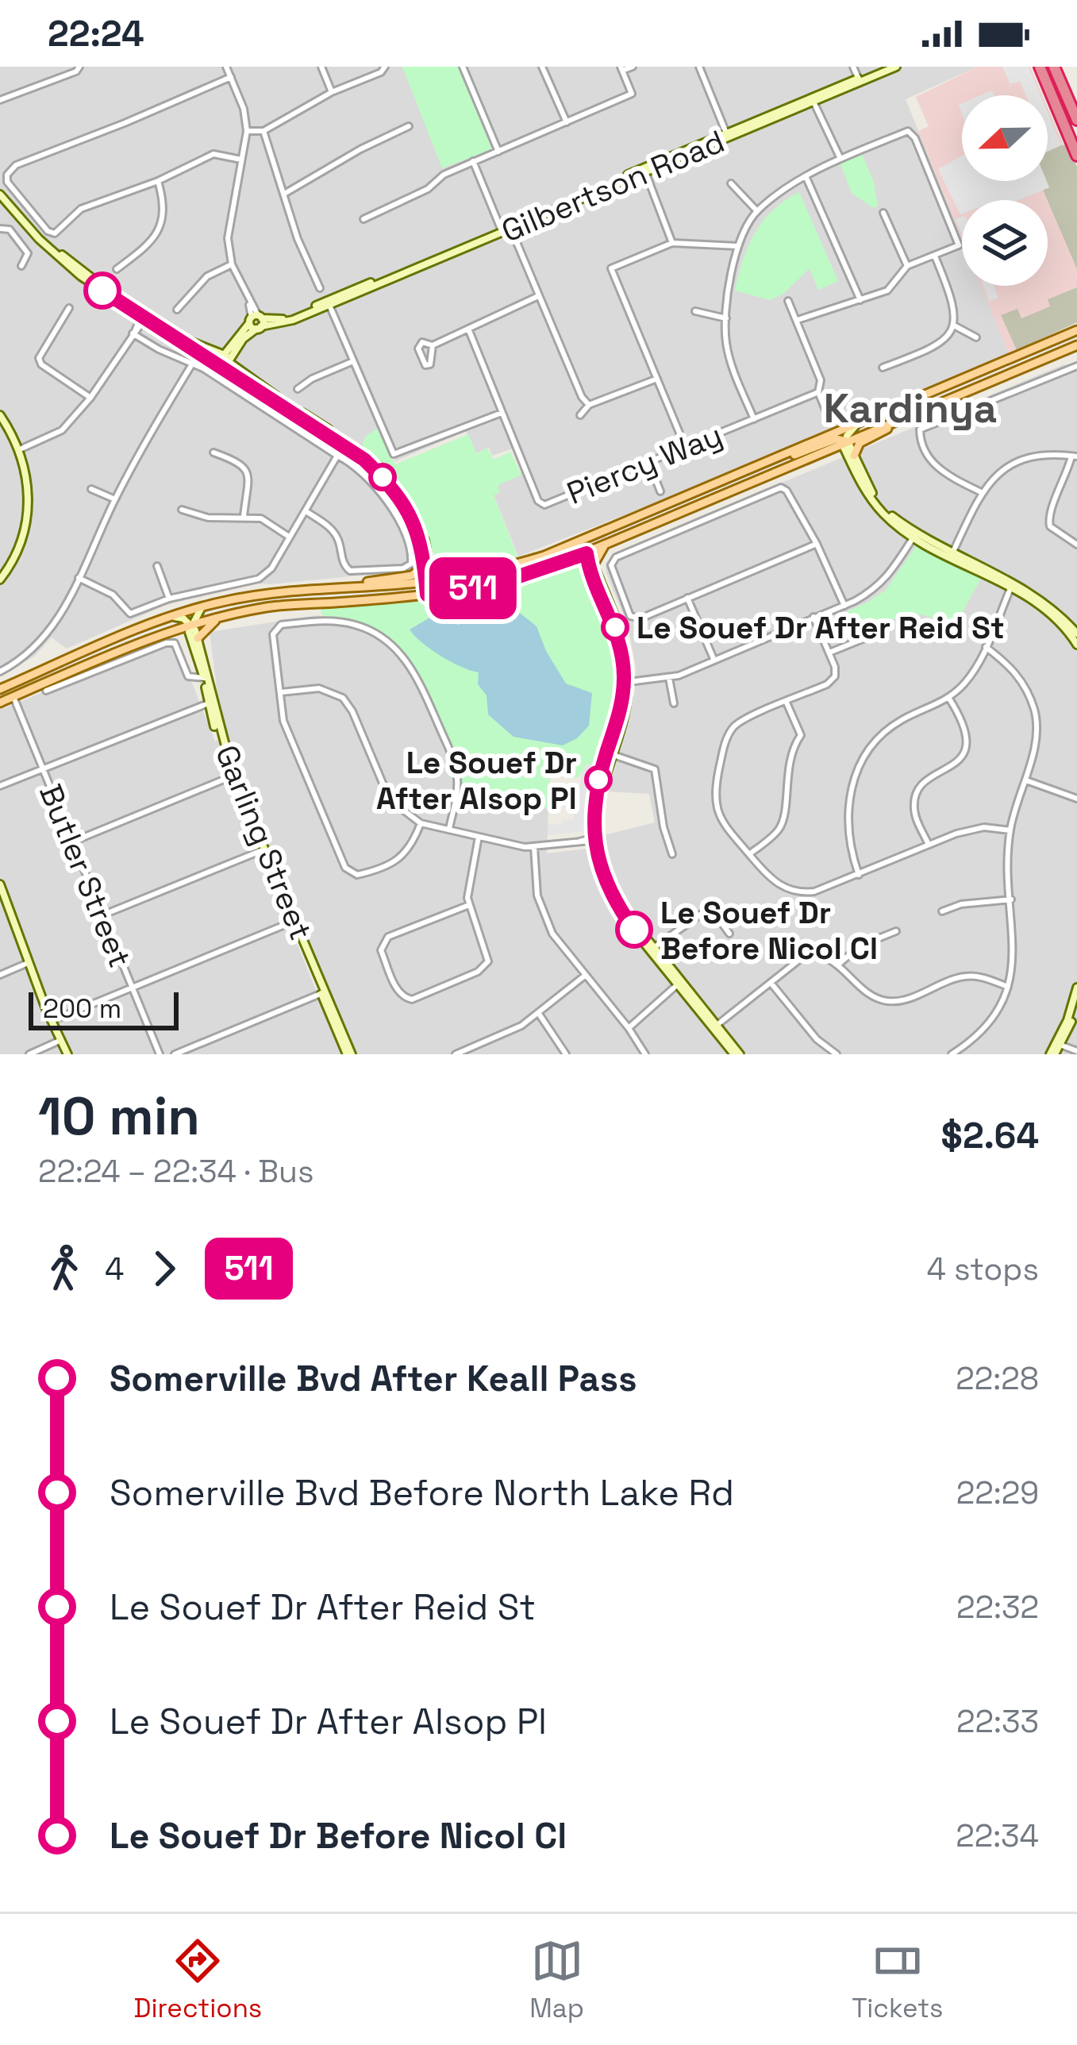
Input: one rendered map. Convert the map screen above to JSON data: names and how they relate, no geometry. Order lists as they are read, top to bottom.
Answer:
{
  "streets": {
    "street": [
      "Gilbertson Road",
      "Piercy Way",
      "Garling Street",
      "Butler Street"
    ]
  },
  "districts": ["Kardinya"],
  "places": ["Le Souef Dr After Reid St", "Le Souef Dr After Alsop Pl", "Le Souef Dr Before Nicol Cl"],
  "lines": ["bus line 511"],
  "scale_bar": "200 m",
  "north": "left",
  "page": {
    "status": "22:24",
    "on_map": "511",
    "scale": "200 m",
    "heading": ["10 min", "22:24 – 22:34 · Bus", "$2.64"],
    "legs": ["4", "511", "4 stops"],
    "list": [
      {
        "name": "Somerville Bvd After Keall Pass",
        "value": "22:28"
      },
      {
        "name": "Somerville Bvd Before North Lake Rd",
        "value": "22:29"
      },
      {
        "name": "Le Souef Dr After Reid St",
        "value": "22:32"
      },
      {
        "name": "Le Souef Dr After Alsop Pl",
        "value": "22:33"
      },
      {
        "name": "Le Souef Dr Before Nicol Cl",
        "value": "22:34"
      }
    ],
    "tabs": ["Directions", "Map", "Tickets"]
  }
}
